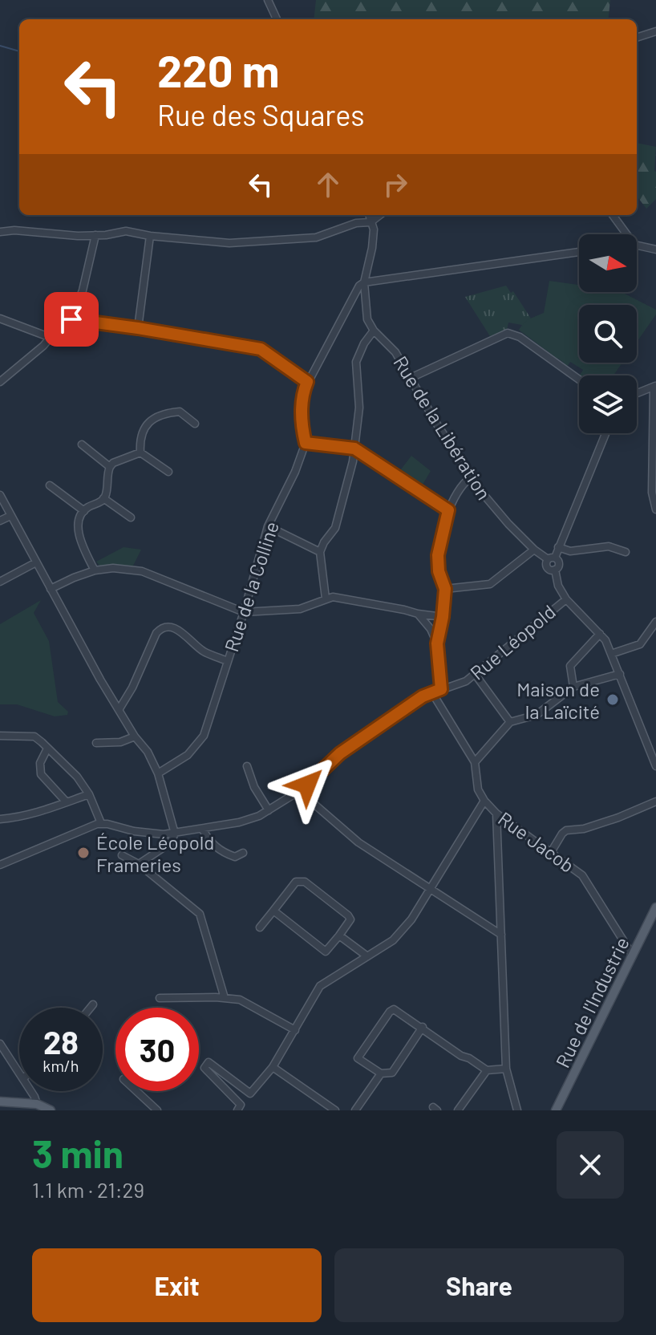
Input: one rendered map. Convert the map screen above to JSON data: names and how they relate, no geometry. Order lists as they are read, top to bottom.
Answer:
{
  "streets": {
    "main road": ["Rue de l'Industrie"],
    "street": [
      "Rue de la Libération",
      "Rue de la Colline",
      "Rue Léopold",
      "Rue Jacob"
    ]
  },
  "crossings": [
    ["Rue de la Libération", "Rue de la Colline"],
    ["Rue Léopold", "Rue Jacob"],
    ["Rue Jacob", "Rue de l'Industrie"]
  ],
  "places": ["Maison de la Laïcité", "École Léopold Frameries"],
  "north": "right",
  "page": {
    "turn": ["220 m", "Rue des Squares"],
    "speed": "28 km/h",
    "limit": "30",
    "heading": ["3 min", "1.1 km · 21:29"],
    "buttons": ["Exit", "Share"]
  }
}
